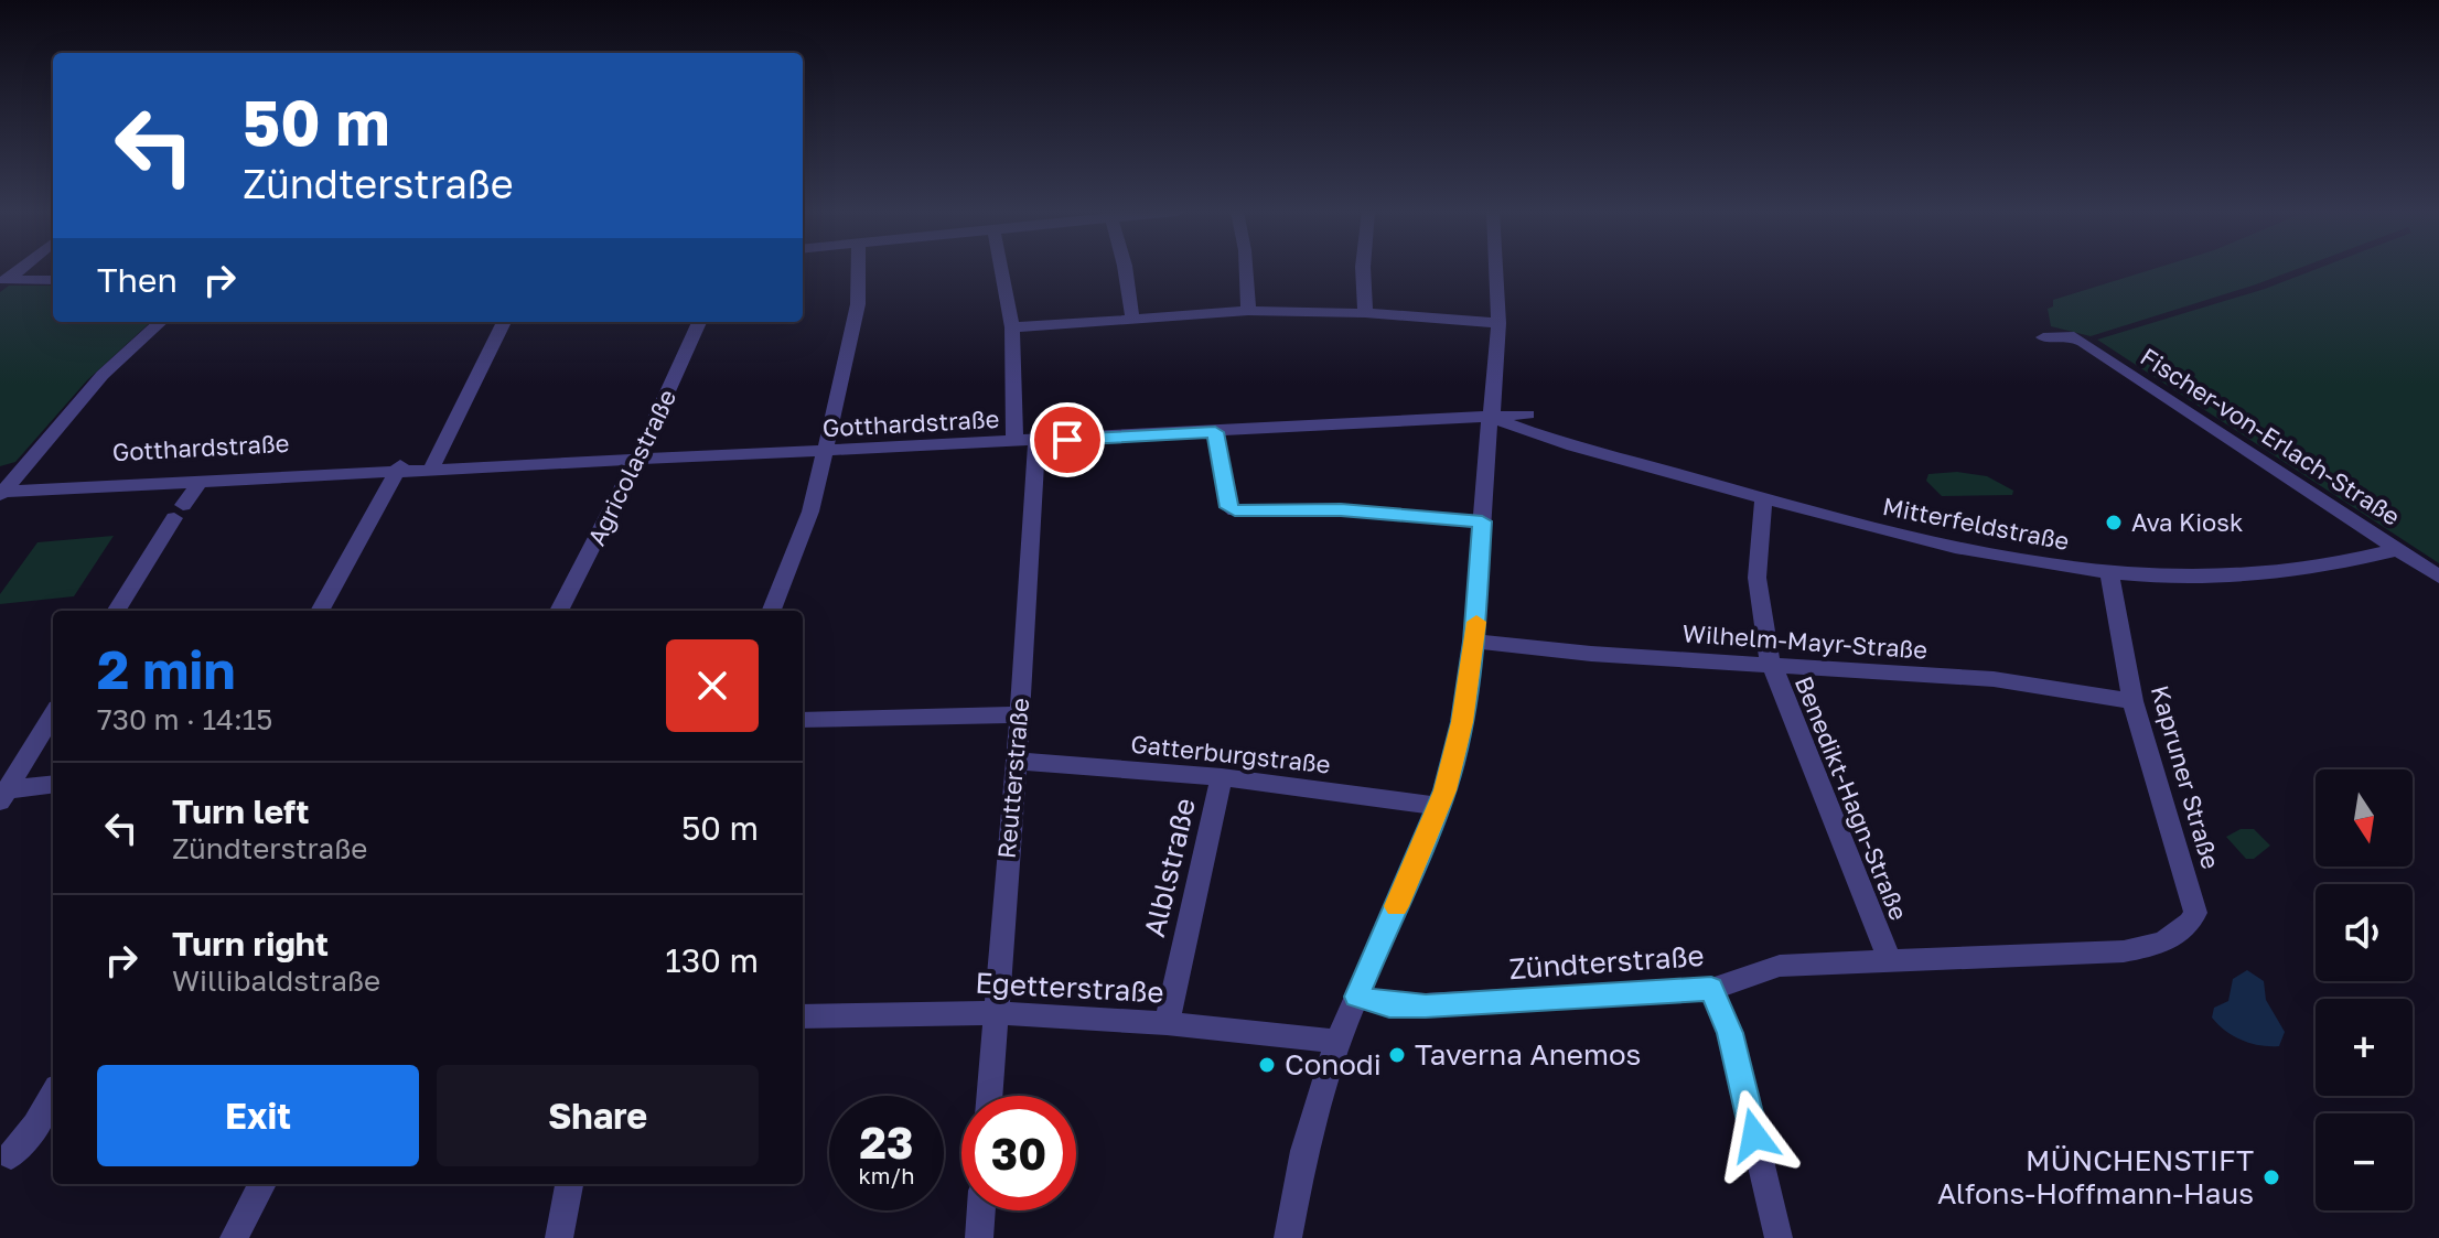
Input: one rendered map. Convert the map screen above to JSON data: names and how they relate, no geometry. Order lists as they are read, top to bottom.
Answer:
{
  "streets": {
    "street": [
      "Gotthardstraße",
      "Fischer-von-Erlach-Straße",
      "Agricolastraße",
      "Mitterfeldstraße",
      "Wilhelm-Mayr-Straße",
      "Gatterburgstraße",
      "Kapruner Straße",
      "Reutterstraße",
      "Benedikt-Hagn-Straße",
      "Alblstraße",
      "Zündterstraße",
      "Egetterstraße"
    ]
  },
  "crossings": [
    ["Gotthardstraße", "Agricolastraße"],
    ["Gotthardstraße", "Mitterfeldstraße"],
    ["Gotthardstraße", "Reutterstraße"],
    ["Fischer-von-Erlach-Straße", "Mitterfeldstraße"],
    ["Mitterfeldstraße", "Kapruner Straße"],
    ["Mitterfeldstraße", "Benedikt-Hagn-Straße"],
    ["Wilhelm-Mayr-Straße", "Kapruner Straße"],
    ["Wilhelm-Mayr-Straße", "Benedikt-Hagn-Straße"],
    ["Gatterburgstraße", "Reutterstraße"],
    ["Gatterburgstraße", "Alblstraße"],
    ["Kapruner Straße", "Zündterstraße"],
    ["Reutterstraße", "Egetterstraße"],
    ["Benedikt-Hagn-Straße", "Zündterstraße"],
    ["Alblstraße", "Egetterstraße"]
  ],
  "places": [
    "Ava Kiosk",
    "Taverna Anemos",
    "Conodi",
    "MÜNCHENSTIFT Alfons-Hoffmann-Haus"
  ],
  "north": "bottom",
  "page": {
    "turn": ["50 m", "Zündterstraße"],
    "then": "Then",
    "heading": ["2 min", "730 m · 14:15"],
    "list": [
      {
        "name": "Turn left",
        "note": "Zündterstraße",
        "value": "50 m"
      },
      {
        "name": "Turn right",
        "note": "Willibaldstraße",
        "value": "130 m"
      }
    ],
    "map_buttons": ["+", "−"],
    "buttons": ["Exit", "Share"],
    "speed": "23 km/h",
    "limit": "30"
  }
}
